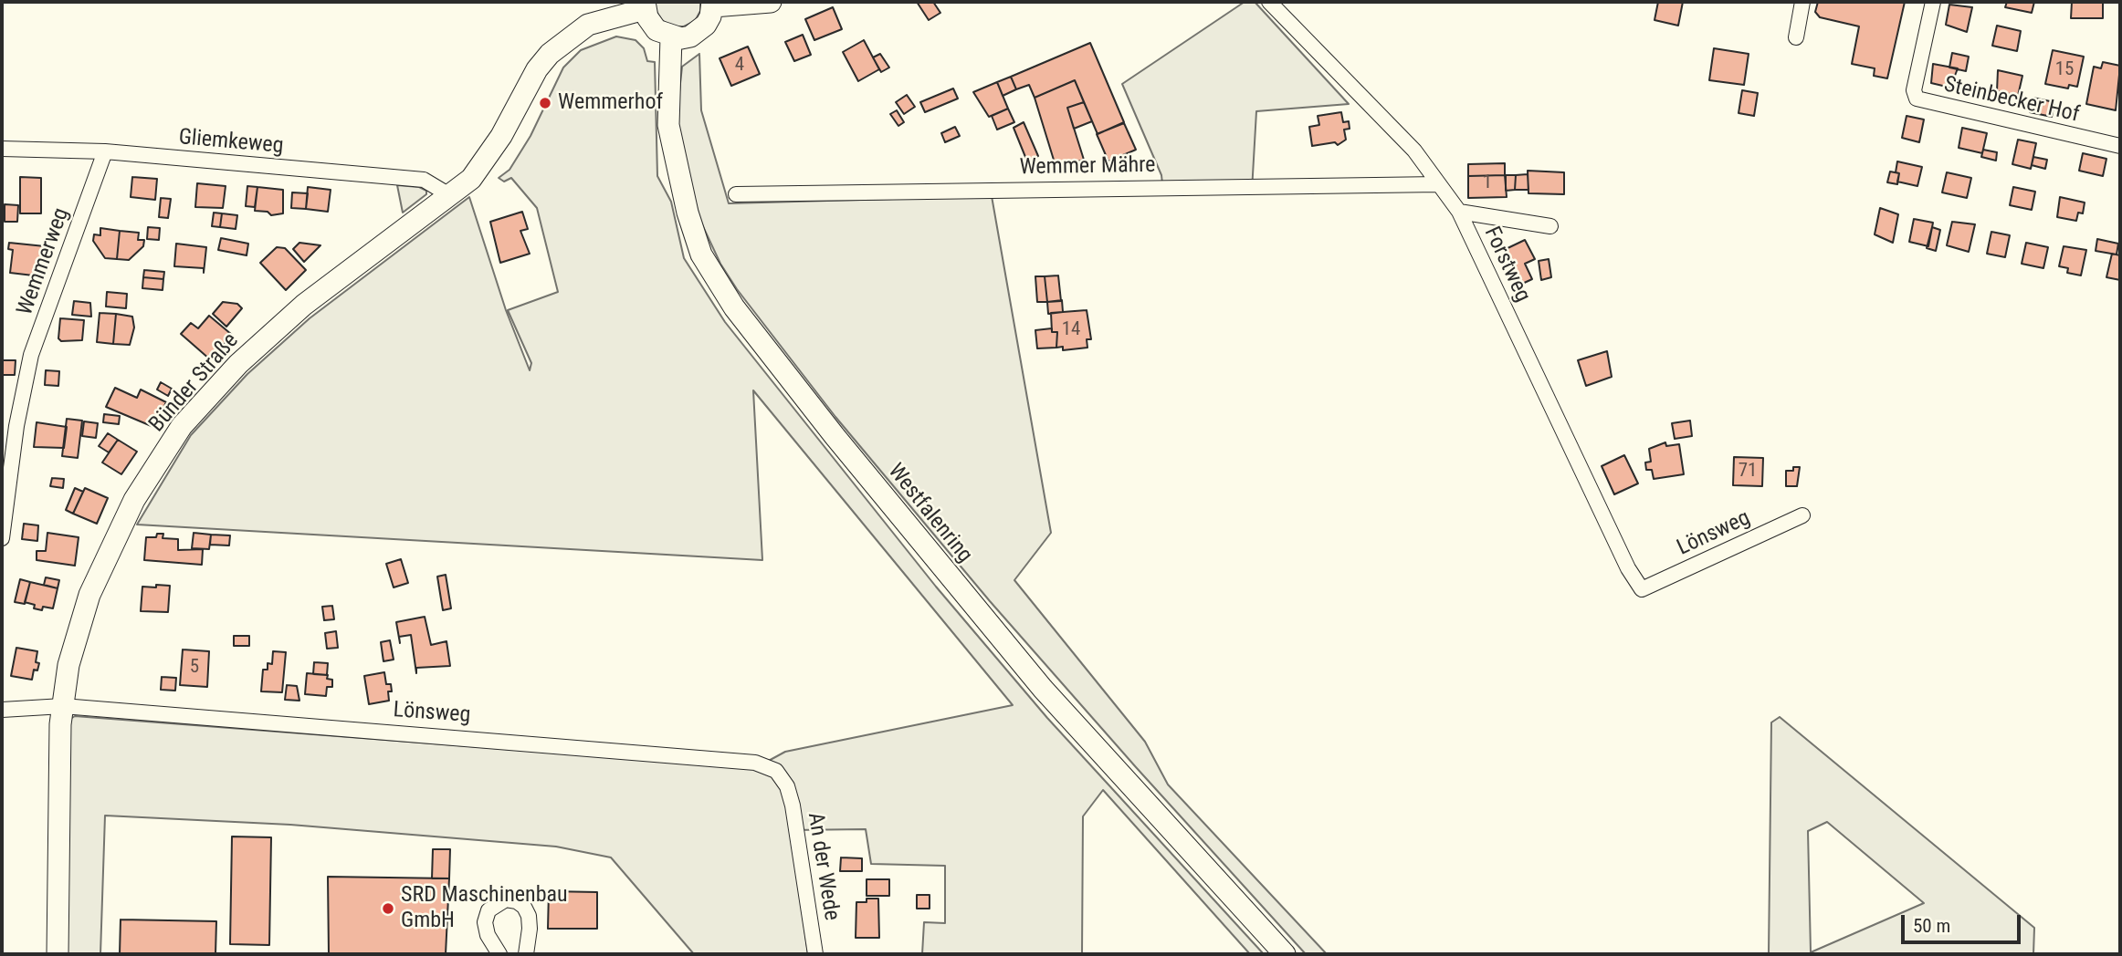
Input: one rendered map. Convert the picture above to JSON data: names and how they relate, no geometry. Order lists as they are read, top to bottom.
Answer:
{
  "streets": {
    "street": [
      "Steinbecker Hof",
      "Gliemkeweg",
      "Wemmer Mähre",
      "Wemmerweg",
      "Forstweg",
      "Bünder Straße",
      "Westfalenring",
      "Lönsweg",
      "An der Wede"
    ]
  },
  "crossings": [
    ["Gliemkeweg", "Wemmerweg"],
    ["Gliemkeweg", "Bünder Straße"],
    ["Wemmer Mähre", "Forstweg"],
    ["Forstweg", "Lönsweg"],
    ["Bünder Straße", "Lönsweg"],
    ["Lönsweg", "An der Wede"]
  ],
  "places": ["Wemmerhof", "SRD Maschinenbau GmbH"],
  "house_numbers": [
    "4",
    "15",
    "1",
    "14",
    "71",
    "5"
  ],
  "scale_bar": "50 m"
}
